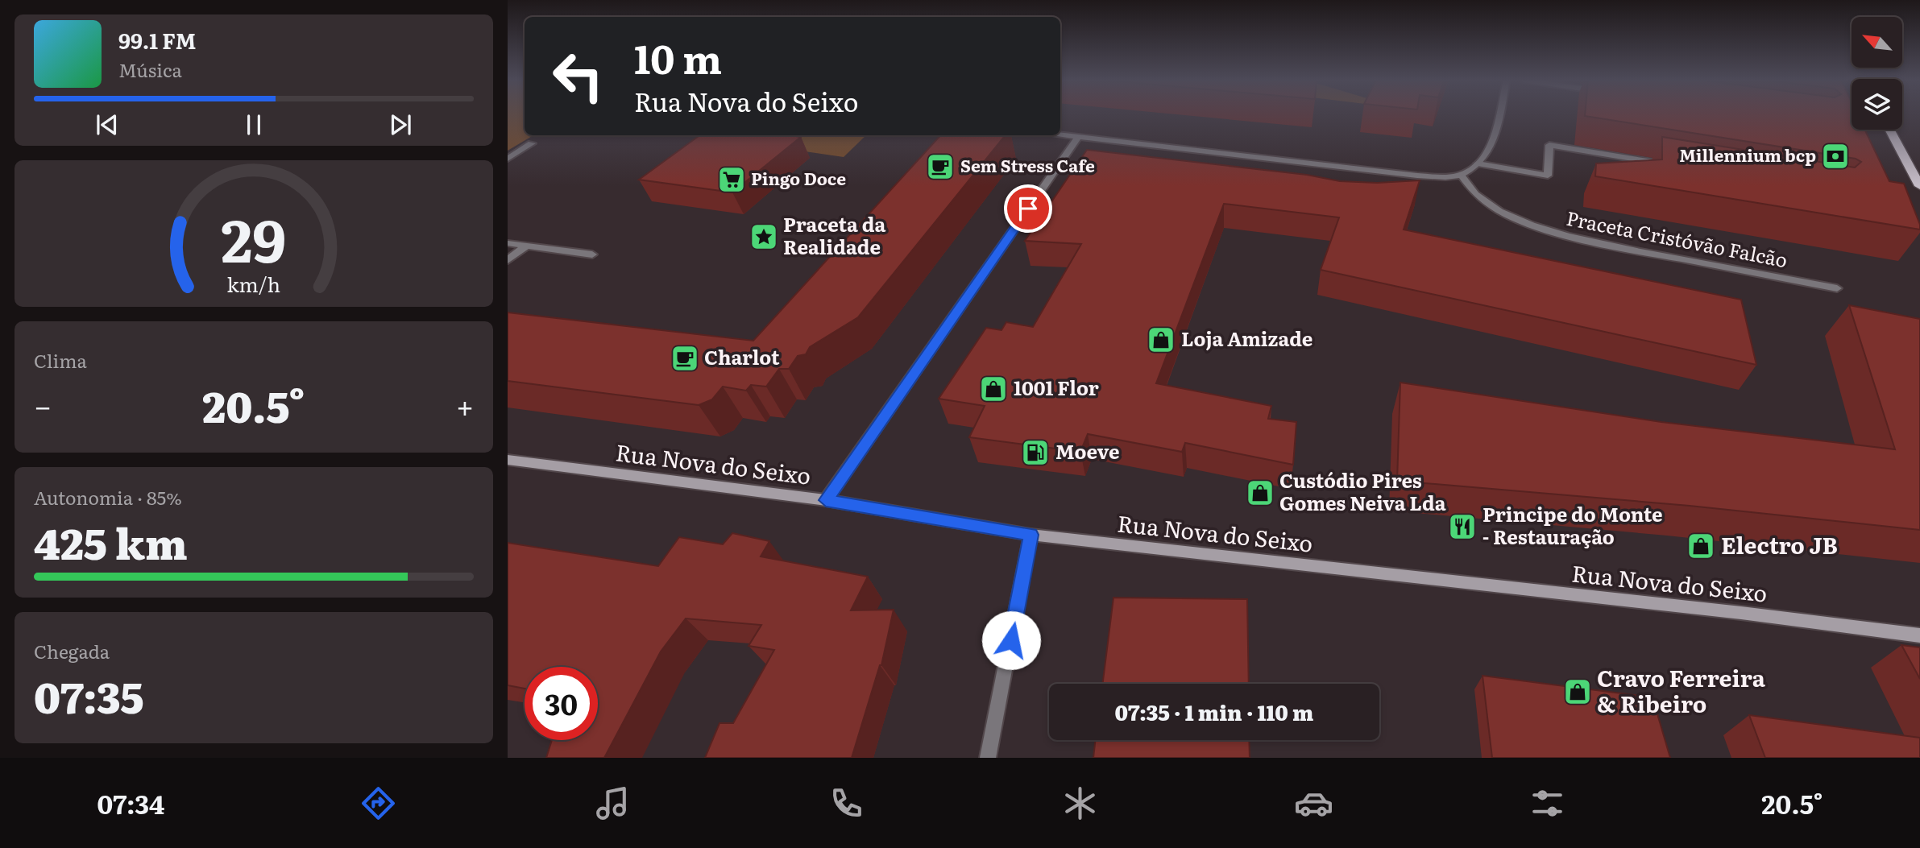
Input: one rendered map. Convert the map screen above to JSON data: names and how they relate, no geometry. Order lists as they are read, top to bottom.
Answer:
{
  "streets": {
    "main road": ["Rua Nova do Seixo"],
    "street": ["Praceta Cristóvão Falcão"]
  },
  "places": {
    "bank": ["Millennium bcp"],
    "cafe": ["Sem Stress Cafe", "Charlot"],
    "supermarket": ["Pingo Doce"],
    "place": ["Praceta da Realidade"],
    "shop": [
      "Loja Amizade",
      "1001 Flor",
      "Custódio Pires Gomes Neiva Lda",
      "Electro JB",
      "Cravo Ferreira & Ribeiro"
    ],
    "fuel station": ["Moeve"],
    "restaurant": ["Principe do Monte - Restauração"]
  },
  "north": "top left",
  "page": {
    "turn": ["10 m", "Rua Nova do Seixo"],
    "song": ["99.1 FM", "Música"],
    "tile": [
      "Clima",
      ["Autonomia · 85%", "425 km"],
      ["Chegada", "07:35"]
    ],
    "heat": ["−", "20.5°", "+"],
    "limit": "30",
    "trip": "07:35 · 1 min · 110 m",
    "tabs": ["07:34", "20.5°"],
    "gauge": ["29", "km/h"]
  }
}
